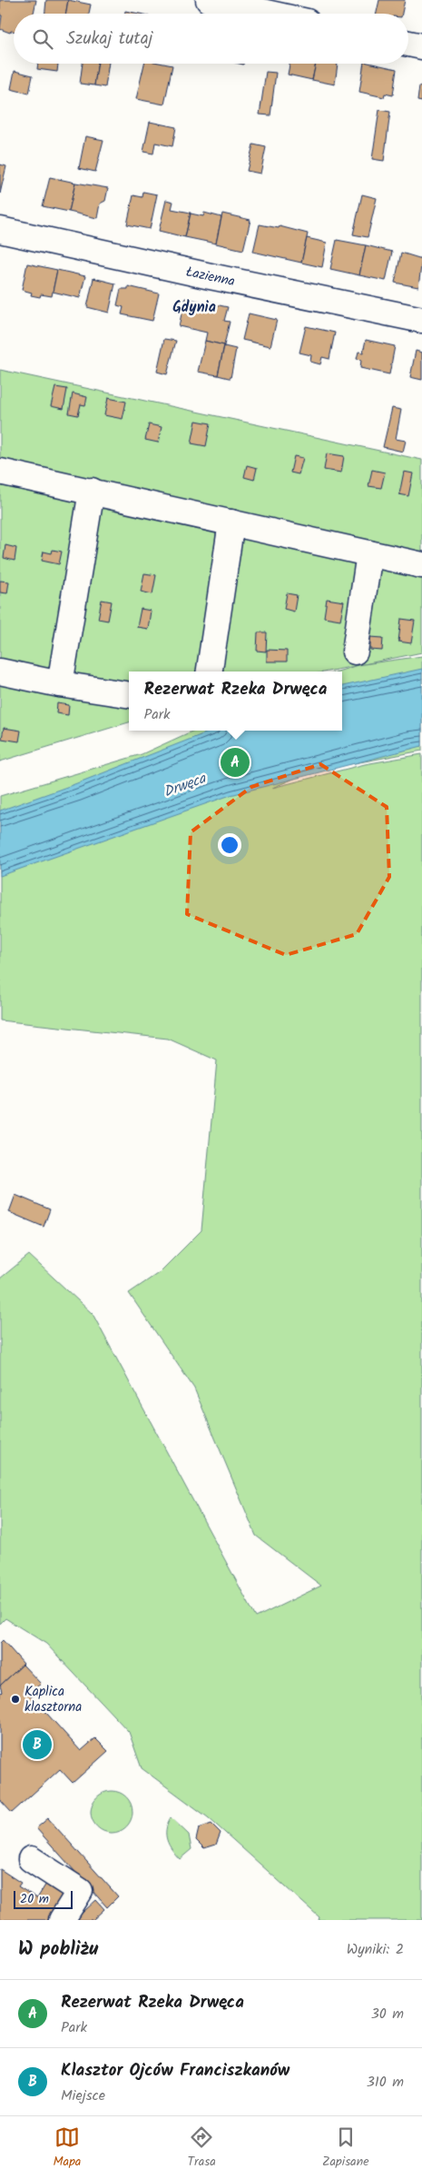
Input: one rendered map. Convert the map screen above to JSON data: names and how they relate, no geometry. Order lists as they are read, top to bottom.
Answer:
{
  "streets": {
    "street": ["Łazienna"]
  },
  "districts": ["Gdynia"],
  "water": ["Drwęca"],
  "places": ["Kaplica klasztorna"],
  "scale_bar": "20 m",
  "page": {
    "search": "Szukaj tutaj",
    "popup": ["Rezerwat Rzeka Drwęca", "Park"],
    "pins": ["A", "B"],
    "scale": "20 m",
    "heading": ["W pobliżu", "Wyniki: 2"],
    "list": [
      {
        "mark": "A",
        "name": "Rezerwat Rzeka Drwęca",
        "note": "Park",
        "value": "30 m"
      },
      {
        "mark": "B",
        "name": "Klasztor Ojców Franciszkanów",
        "note": "Miejsce",
        "value": "310 m"
      }
    ],
    "nav": ["Mapa", "Trasa", "Zapisane"]
  }
}
